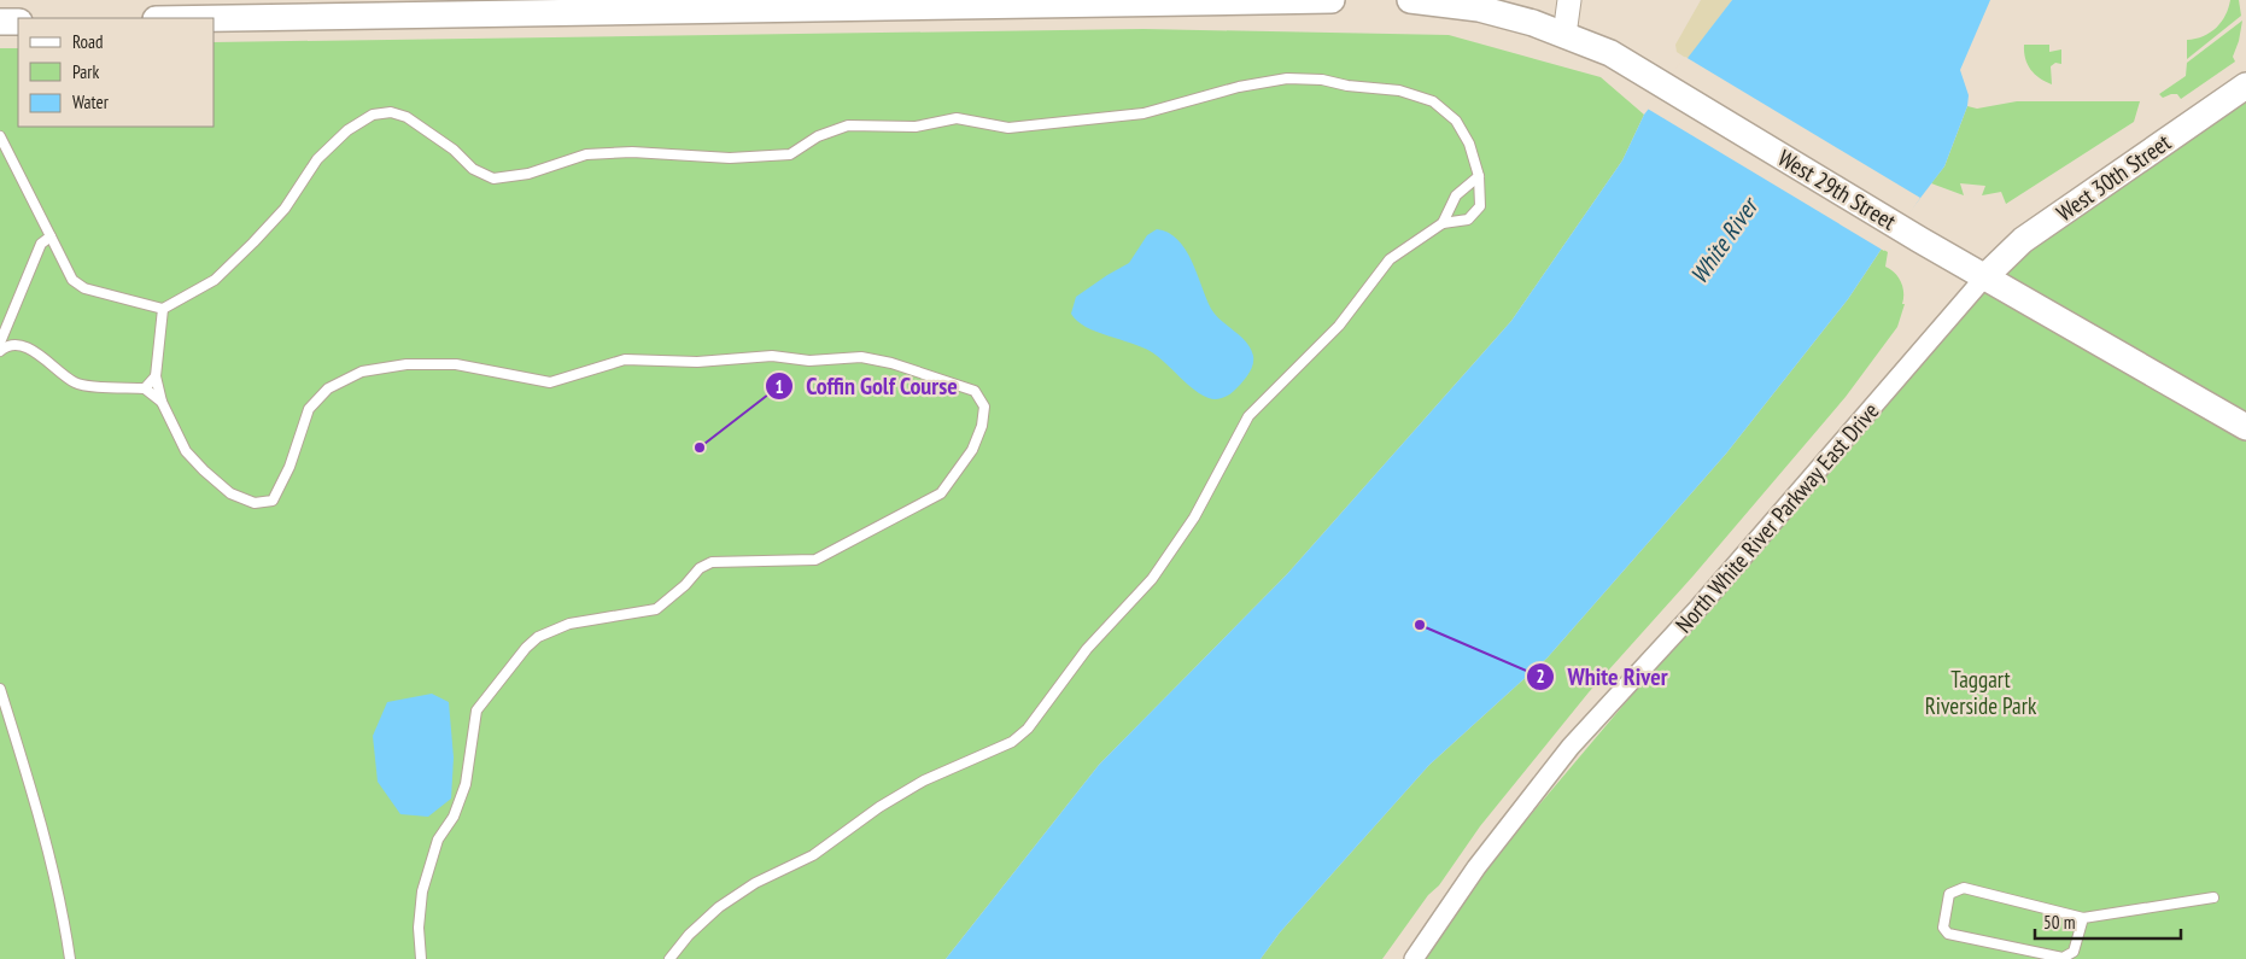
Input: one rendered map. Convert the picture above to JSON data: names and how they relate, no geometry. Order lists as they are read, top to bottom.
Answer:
{
  "streets": {
    "main road": ["West 30th Street", "West 29th Street"],
    "street": ["North White River Parkway East Drive"]
  },
  "crossings": [
    ["West 30th Street", "West 29th Street"],
    ["West 30th Street", "North White River Parkway East Drive"],
    ["West 29th Street", "North White River Parkway East Drive"]
  ],
  "water": ["White River"],
  "parks": ["Taggart Riverside Park"],
  "places": ["Coffin Golf Course", "White River"],
  "legend": ["Road", "Park", "Water"],
  "scale_bar": "50 m"
}
